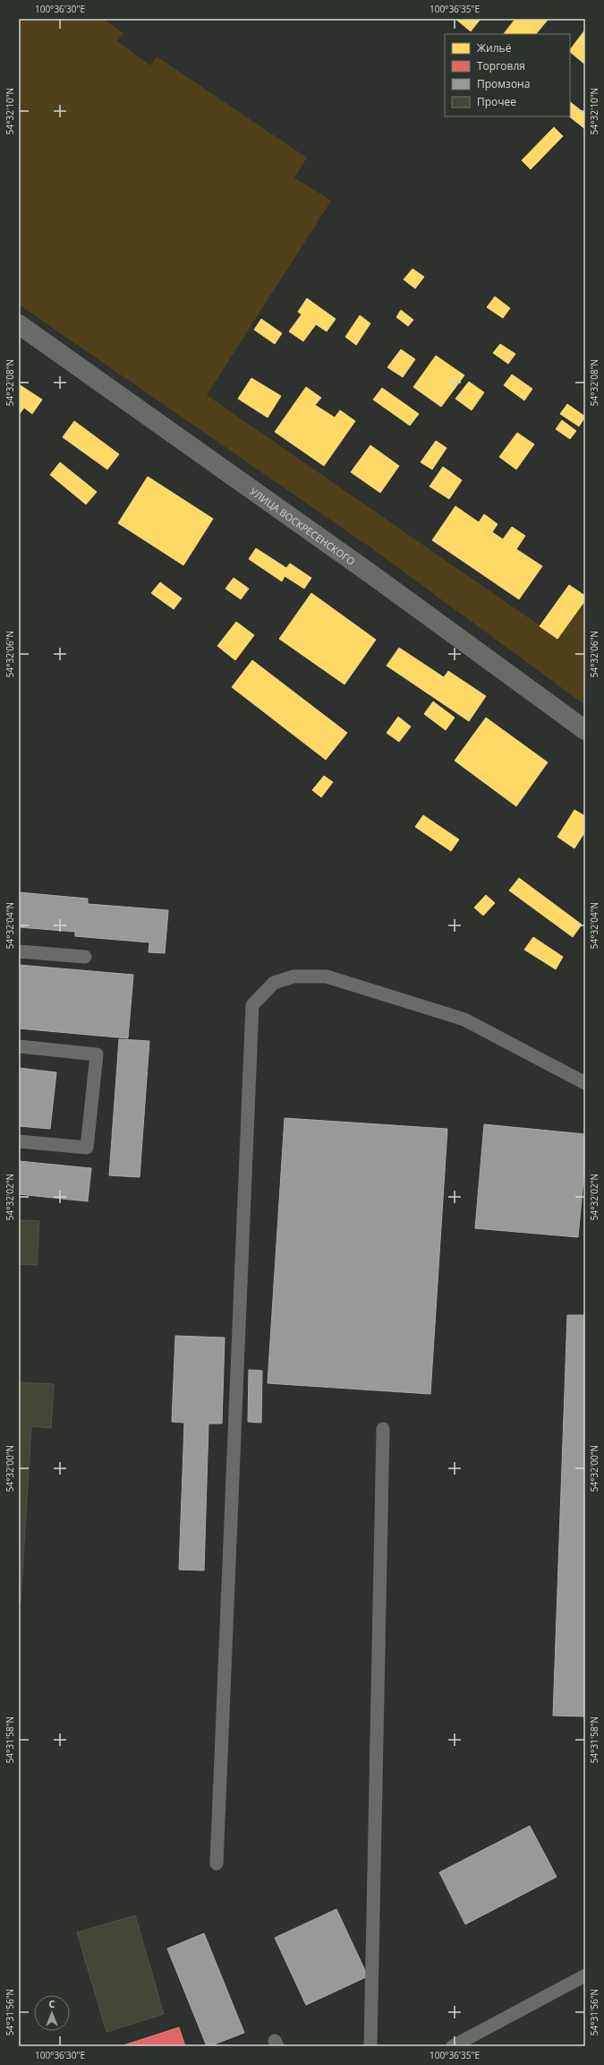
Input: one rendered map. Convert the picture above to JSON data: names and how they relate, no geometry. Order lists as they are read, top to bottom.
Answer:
{
  "streets": {
    "street": ["УЛИЦА ВОСКРЕСЕНСКОГО"]
  },
  "legend": [
    "Жильё",
    "Торговля",
    "Промзона",
    "Прочее"
  ],
  "north": "top",
  "coordinates": [
    "100°36'30\"E",
    "100°36'35\"E",
    "54°32'10\"N",
    "54°32'08\"N",
    "54°32'06\"N",
    "54°32'04\"N",
    "54°32'02\"N",
    "54°32'00\"N",
    "54°31'58\"N",
    "54°31'56\"N"
  ]
}
